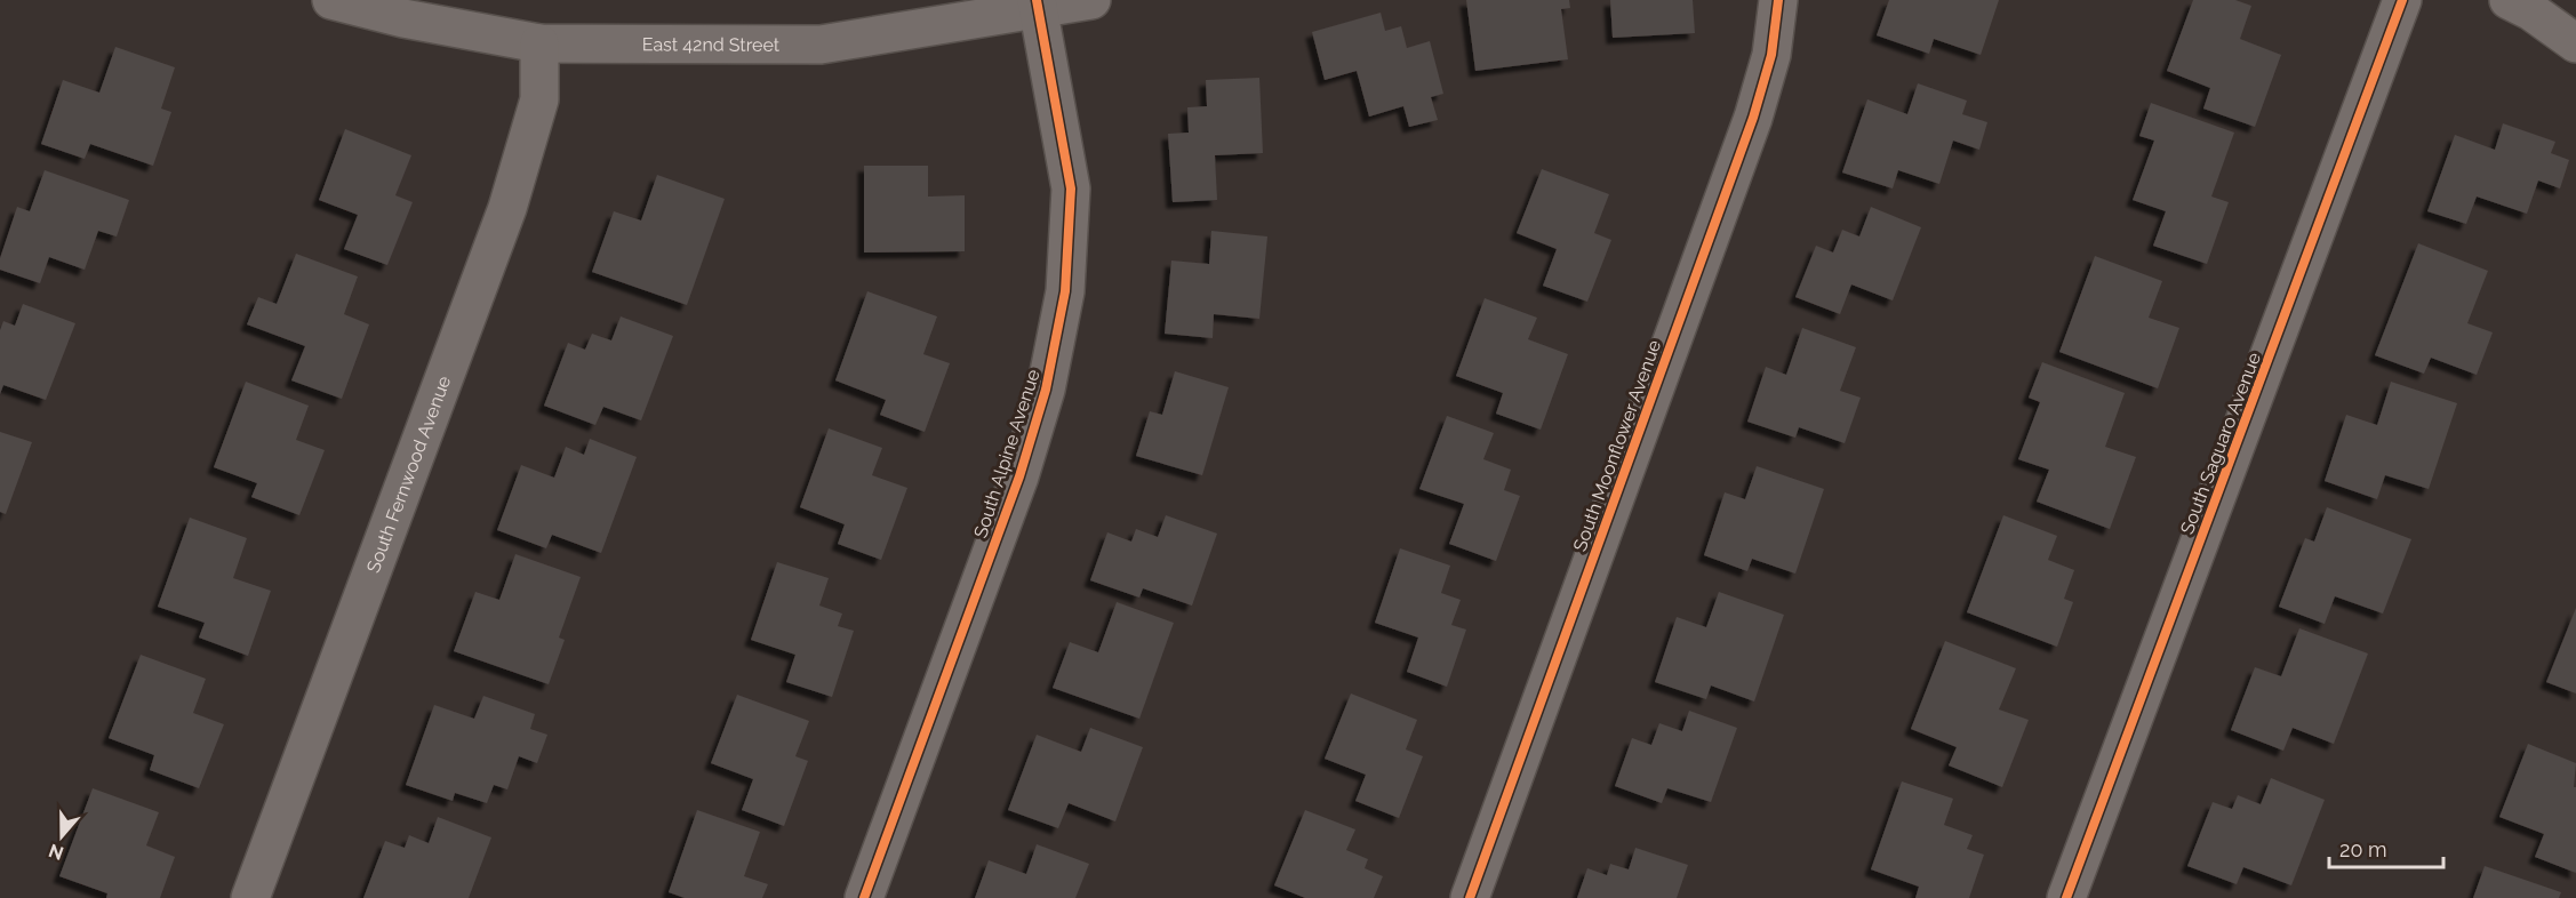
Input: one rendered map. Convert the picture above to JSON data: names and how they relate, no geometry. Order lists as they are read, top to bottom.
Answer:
{
  "streets": {
    "street": [
      "East 42nd Street",
      "South Saguaro Avenue",
      "South Moonflower Avenue",
      "South Alpine Avenue",
      "South Fernwood Avenue"
    ]
  },
  "crossings": [
    ["East 42nd Street", "South Alpine Avenue"],
    ["East 42nd Street", "South Fernwood Avenue"]
  ],
  "scale_bar": "20 m",
  "north": "bottom"
}
